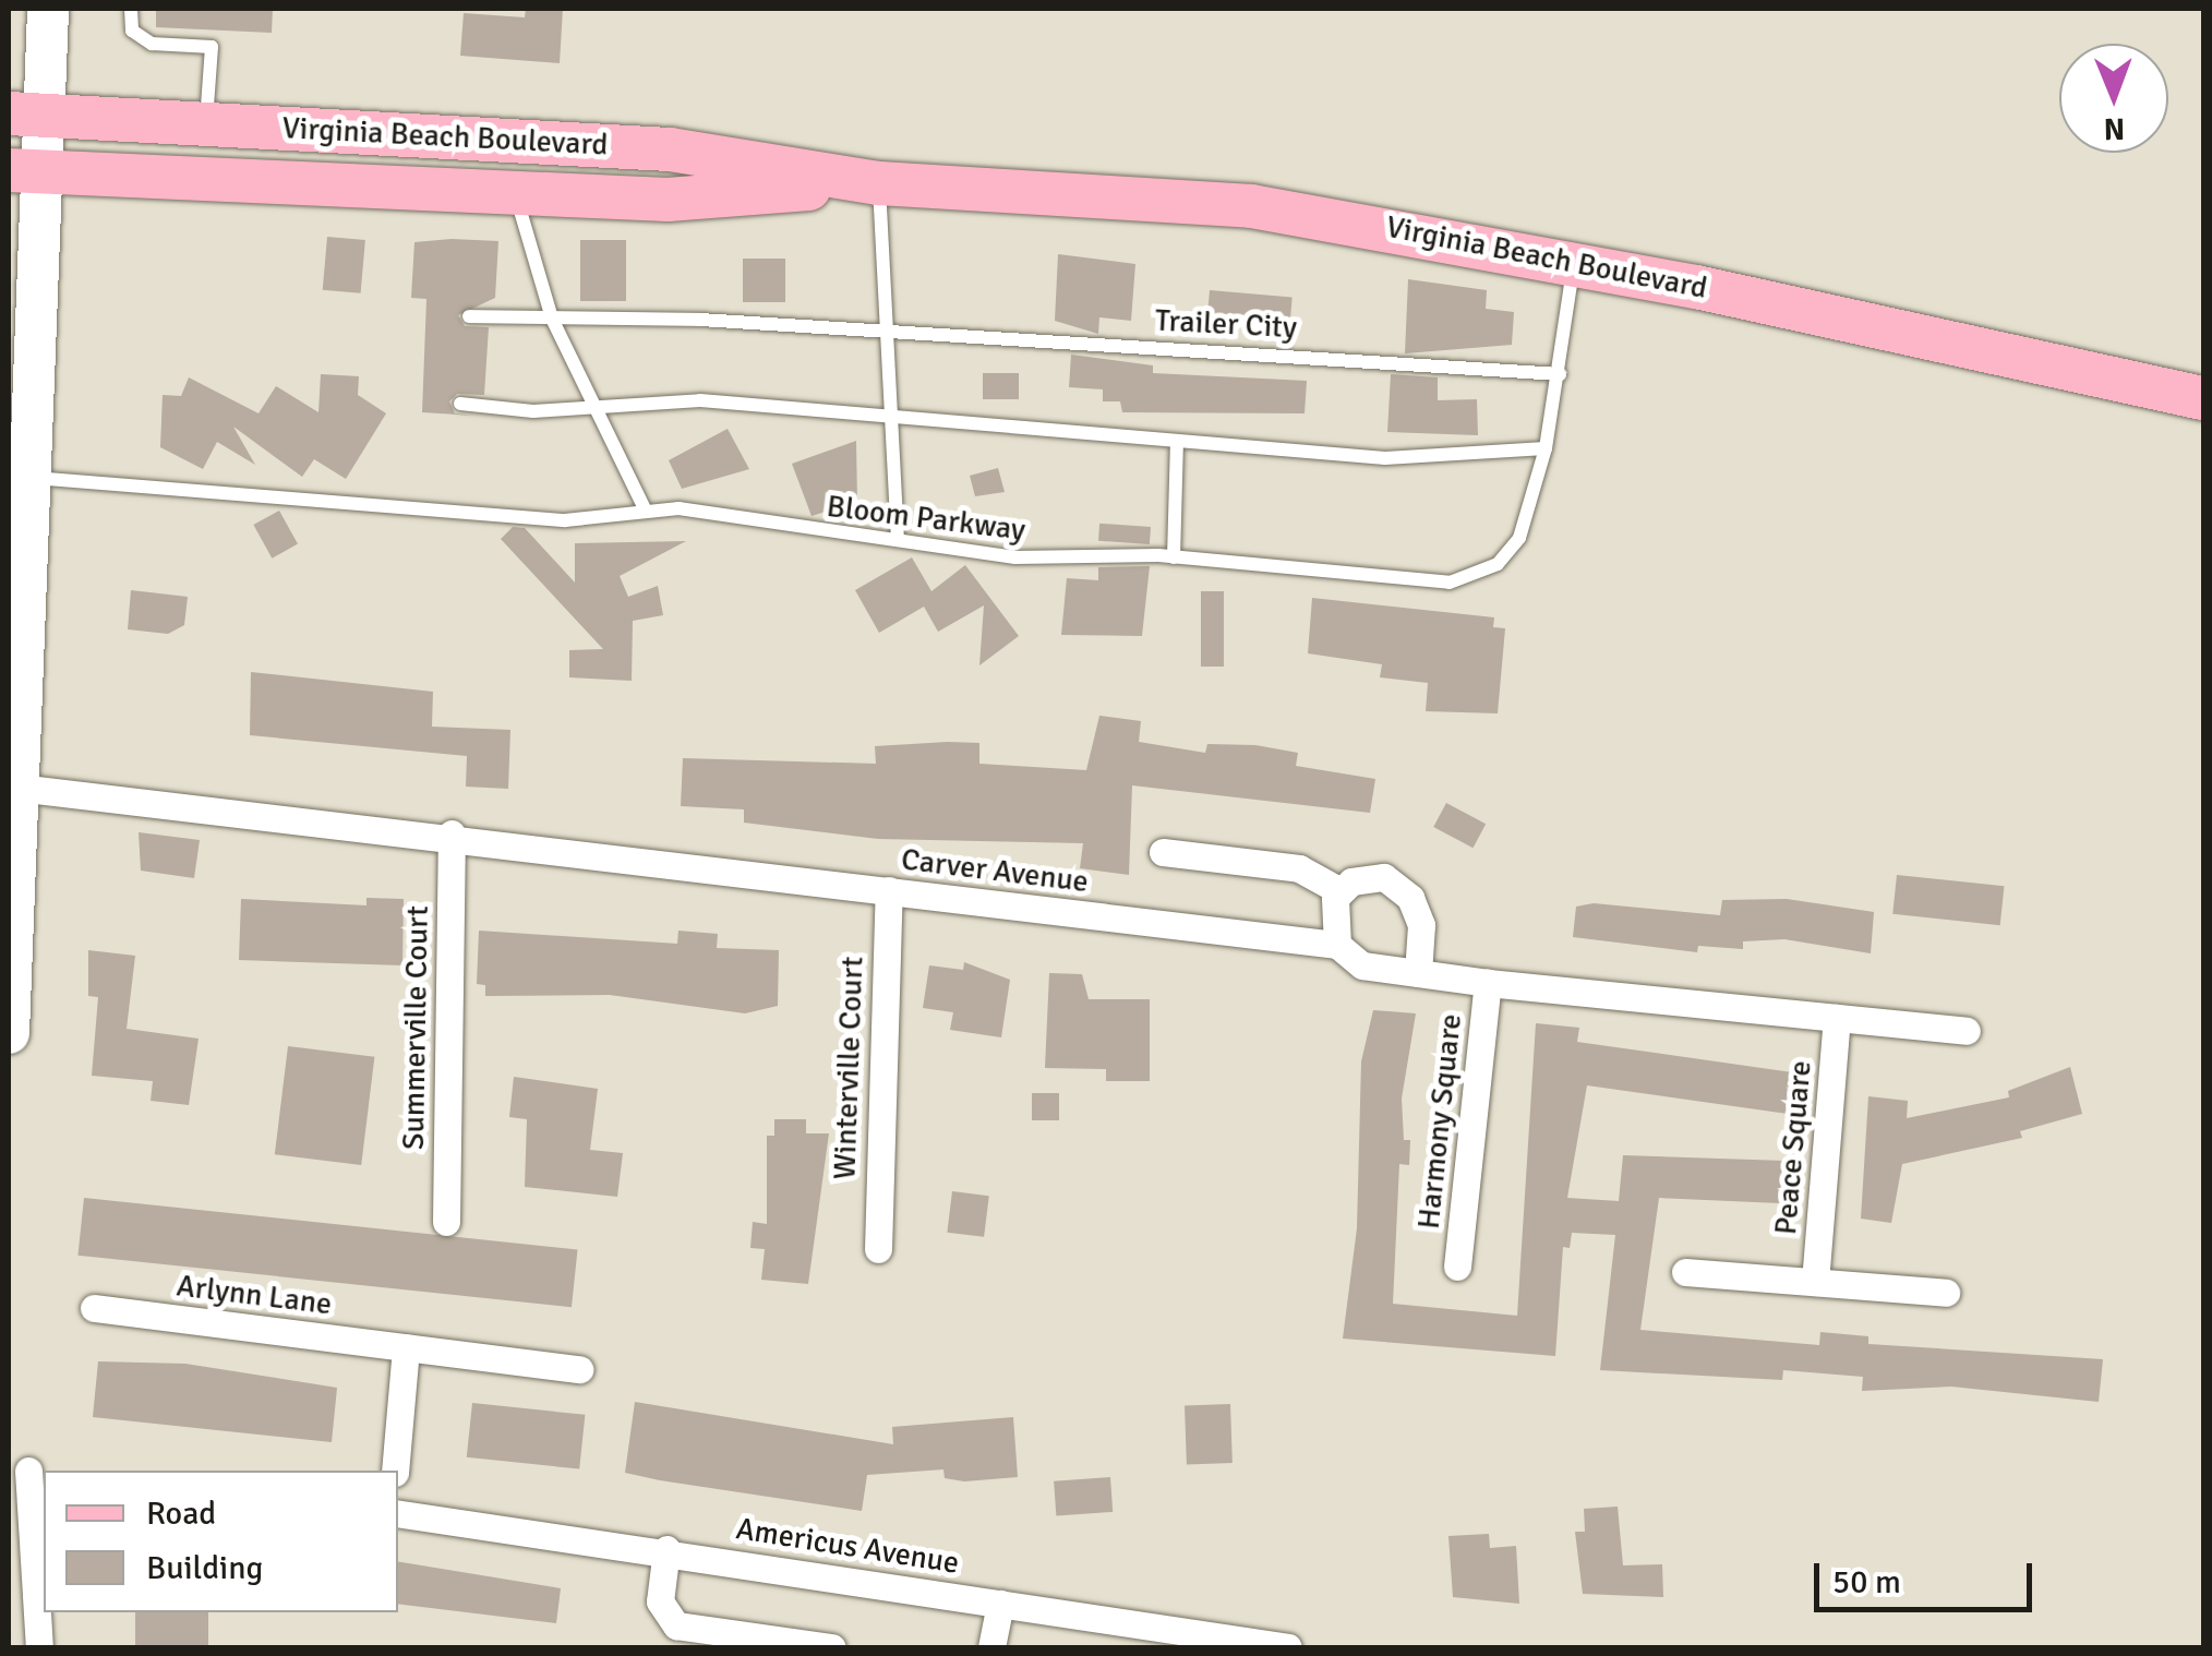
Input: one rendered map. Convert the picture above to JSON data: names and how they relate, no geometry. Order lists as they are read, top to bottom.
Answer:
{
  "streets": {
    "main road": ["Virginia Beach Boulevard"],
    "street": [
      "Carver Avenue",
      "Summerville Court",
      "Winterville Court",
      "Harmony Square",
      "Peace Square",
      "Arlynn Lane",
      "Americus Avenue"
    ],
    "lane": ["Trailer City", "Bloom Parkway"]
  },
  "crossings": [
    ["Virginia Beach Boulevard", "Bloom Parkway"],
    ["Trailer City", "Bloom Parkway"],
    ["Carver Avenue", "Summerville Court"],
    ["Carver Avenue", "Winterville Court"],
    ["Carver Avenue", "Harmony Square"],
    ["Carver Avenue", "Peace Square"]
  ],
  "legend": ["Road", "Building"],
  "scale_bar": "50 m",
  "north": "bottom"
}
